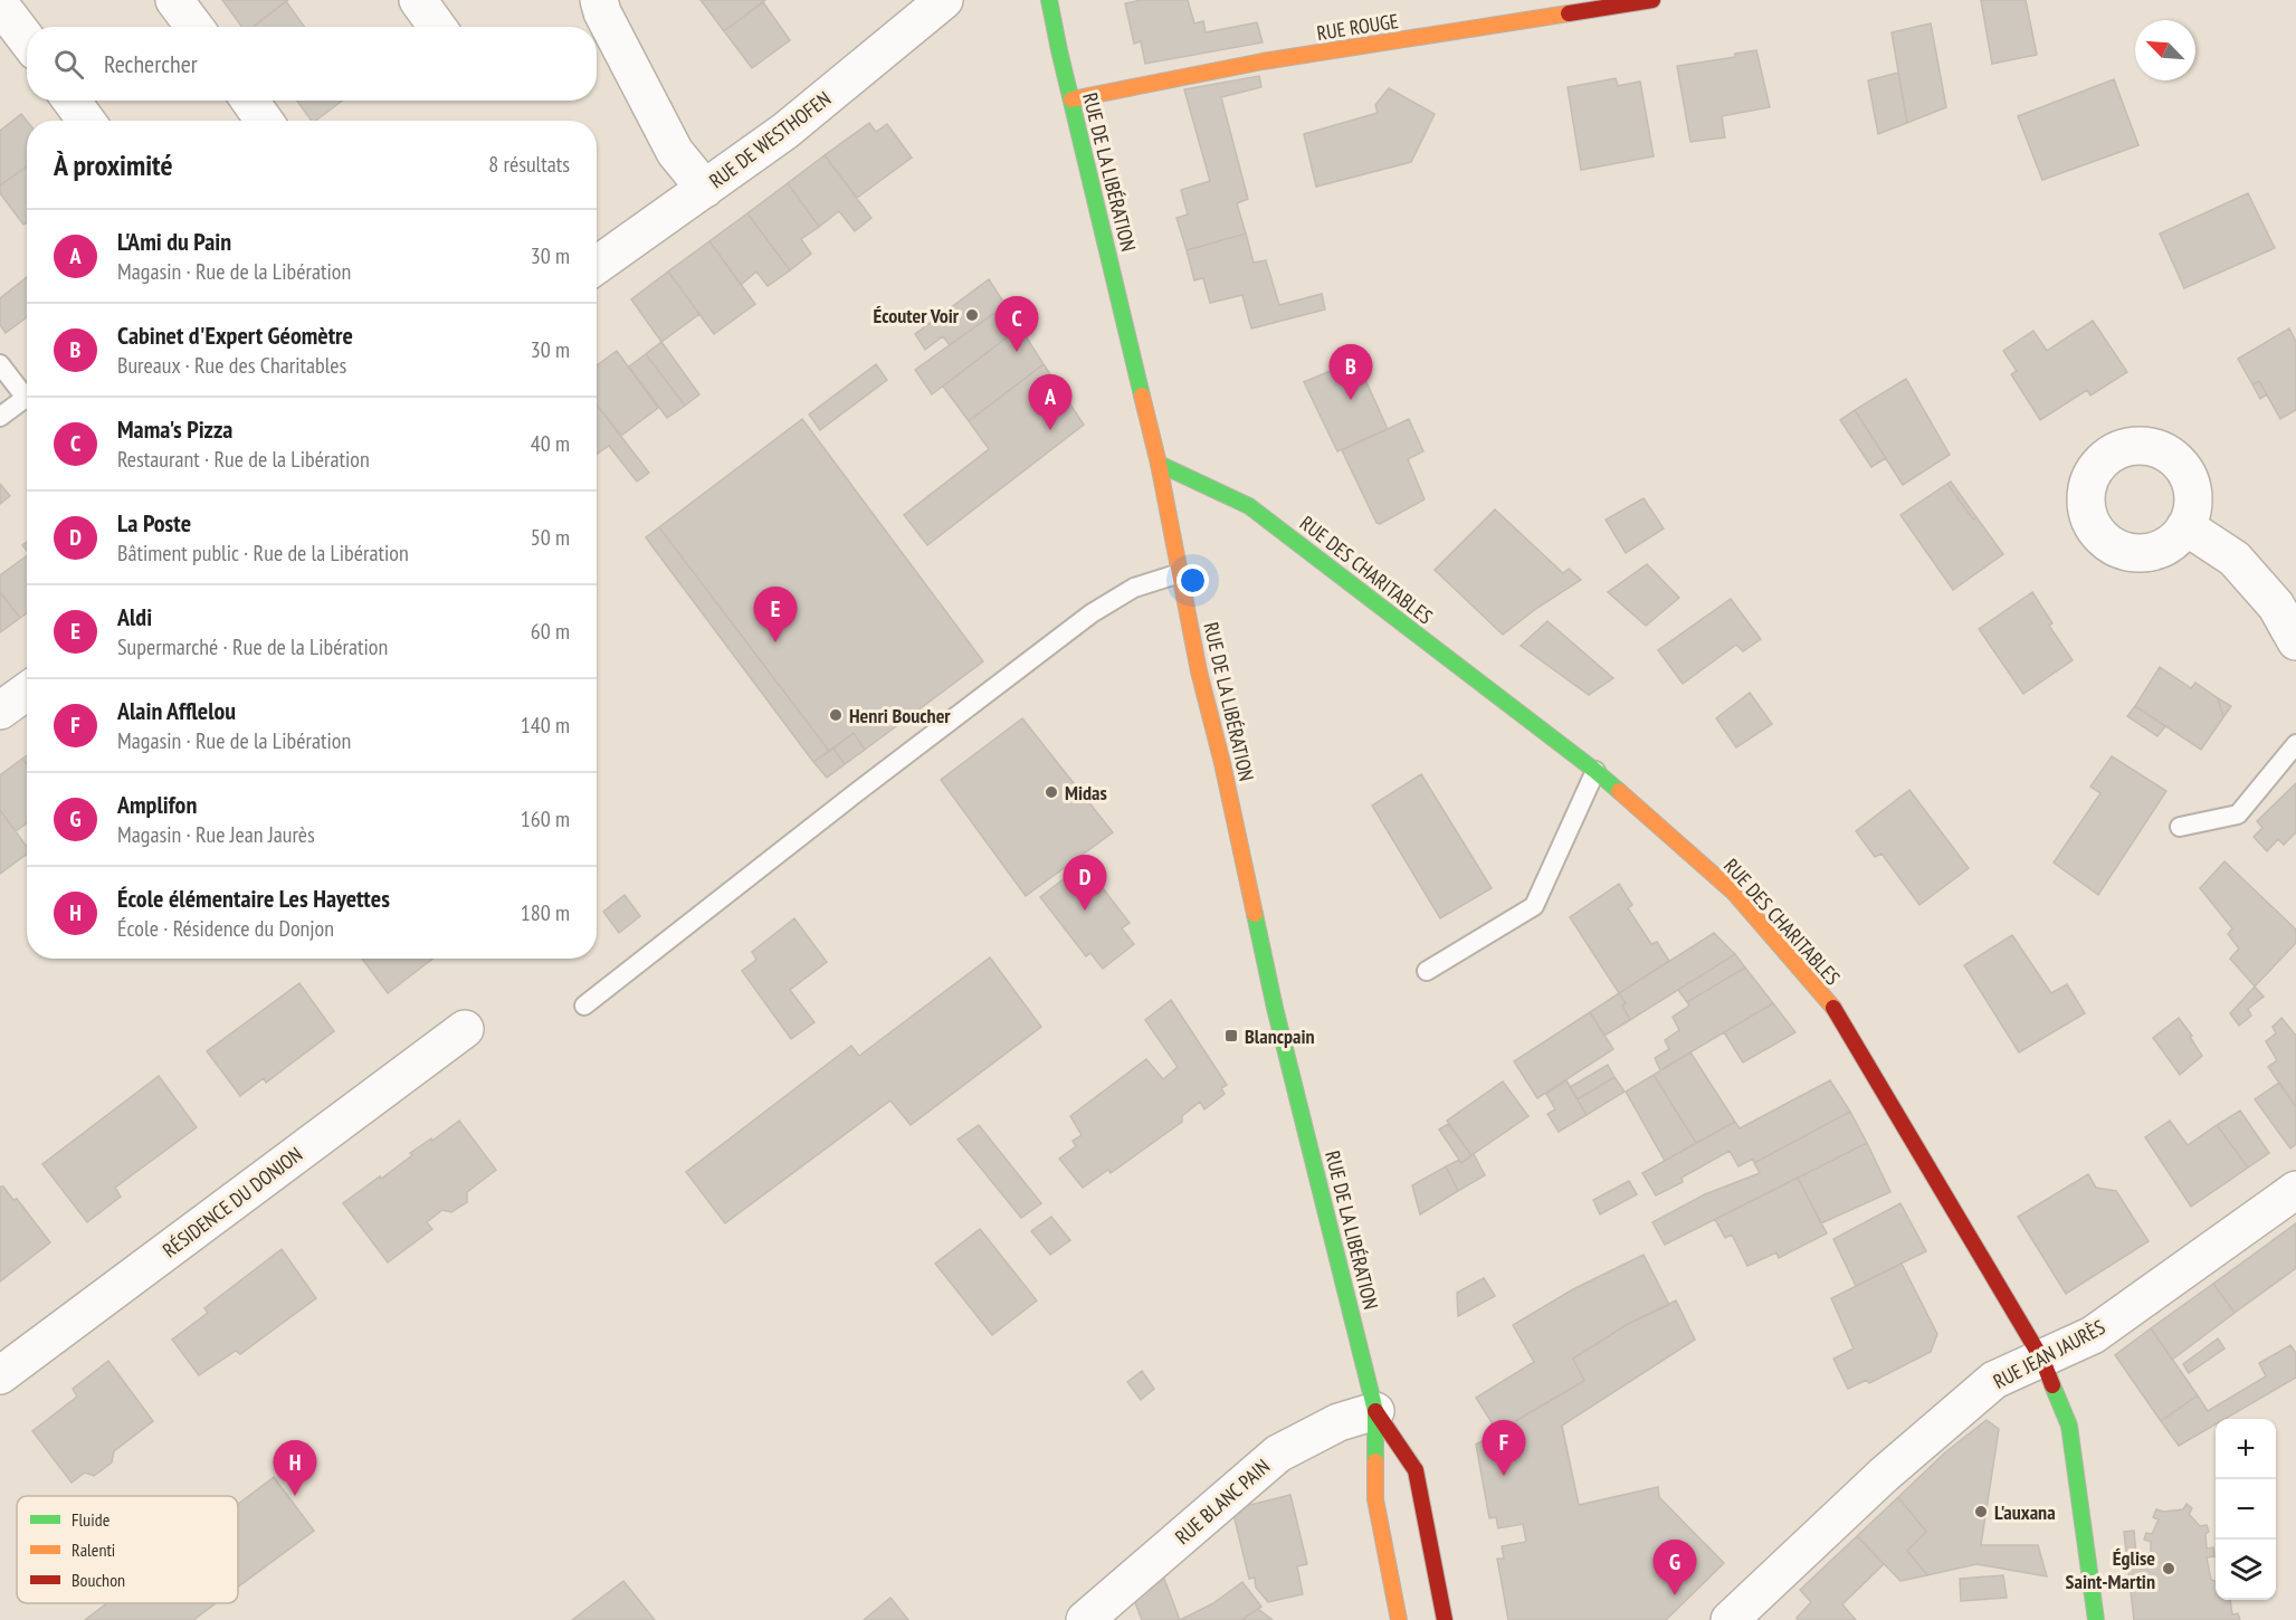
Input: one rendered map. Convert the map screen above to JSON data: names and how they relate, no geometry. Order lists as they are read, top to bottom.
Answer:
{
  "streets": {
    "street": [
      "RUE ROUGE",
      "RUE DE WESTHOFEN",
      "RUE DE LA LIBÉRATION",
      "RUE DES CHARITABLES",
      "RÉSIDENCE DU DONJON",
      "RUE JEAN JAURÈS",
      "RUE BLANC PAIN"
    ]
  },
  "crossings": [
    ["RUE ROUGE", "RUE DE LA LIBÉRATION"],
    ["RUE DE LA LIBÉRATION", "RUE DES CHARITABLES"],
    ["RUE DE LA LIBÉRATION", "RUE BLANC PAIN"],
    ["RUE DES CHARITABLES", "RUE JEAN JAURÈS"]
  ],
  "places": {
    "other": [
      "Écouter Voir",
      "Henri Boucher",
      "Midas",
      "L'auxana",
      "Église Saint-Martin"
    ],
    "transit": ["Blancpain"]
  },
  "legend": ["Fluide", "Ralenti", "Bouchon"],
  "north": "top left",
  "page": {
    "search": "Rechercher",
    "heading": ["À proximité", "8 résultats"],
    "list": [
      {
        "mark": "A",
        "name": "L'Ami du Pain",
        "note": "Magasin · Rue de la Libération",
        "value": "30 m"
      },
      {
        "mark": "B",
        "name": "Cabinet d'Expert Géomètre",
        "note": "Bureaux · Rue des Charitables",
        "value": "30 m"
      },
      {
        "mark": "C",
        "name": "Mama's Pizza",
        "note": "Restaurant · Rue de la Libération",
        "value": "40 m"
      },
      {
        "mark": "D",
        "name": "La Poste",
        "note": "Bâtiment public · Rue de la Libération",
        "value": "50 m"
      },
      {
        "mark": "E",
        "name": "Aldi",
        "note": "Supermarché · Rue de la Libération",
        "value": "60 m"
      },
      {
        "mark": "F",
        "name": "Alain Afflelou",
        "note": "Magasin · Rue de la Libération",
        "value": "140 m"
      },
      {
        "mark": "G",
        "name": "Amplifon",
        "note": "Magasin · Rue Jean Jaurès",
        "value": "160 m"
      },
      {
        "mark": "H",
        "name": "École élémentaire Les Hayettes",
        "note": "École · Résidence du Donjon",
        "value": "180 m"
      }
    ],
    "pins": [
      "C",
      "B",
      "A",
      "E",
      "D",
      "F",
      "H",
      "G"
    ],
    "map_buttons": ["+", "−"]
  }
}
